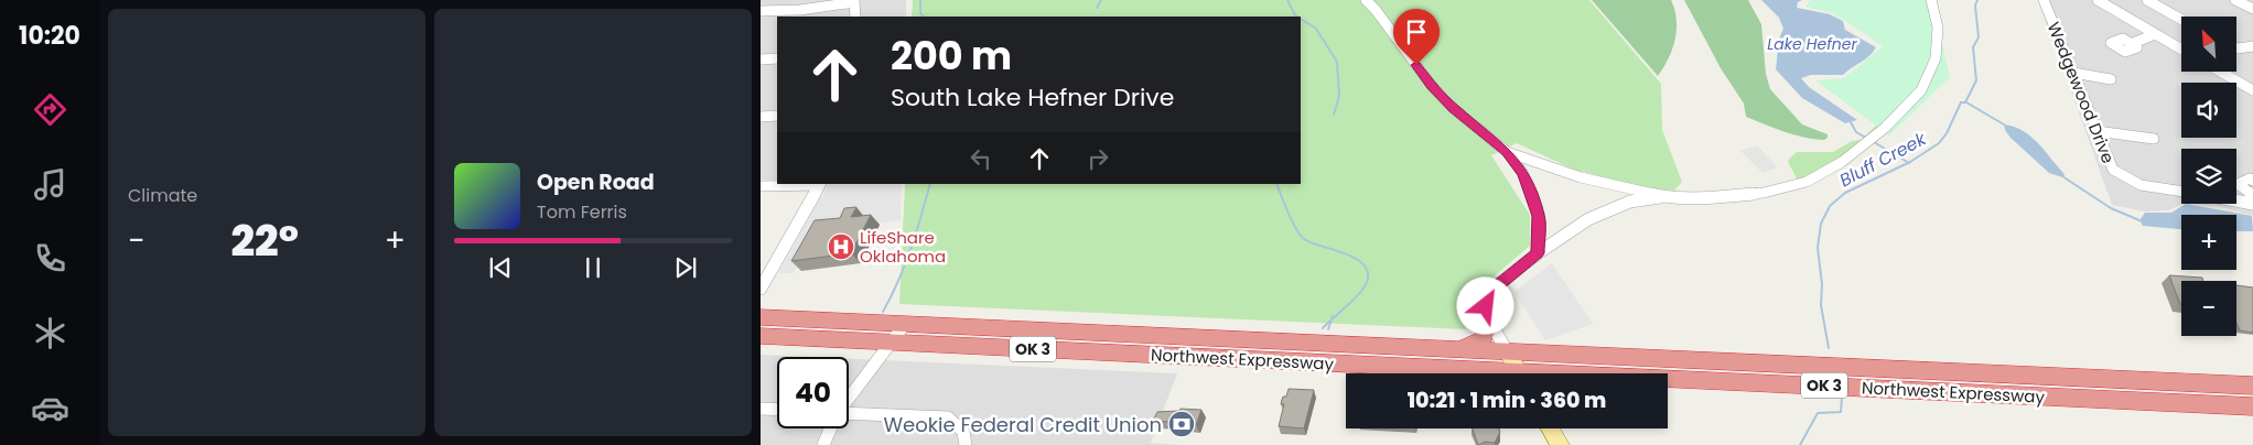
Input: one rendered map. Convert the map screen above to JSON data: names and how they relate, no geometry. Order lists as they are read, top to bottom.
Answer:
{
  "streets": {
    "highway": ["OK 3", "Northwest Expressway"],
    "street": ["Wedgewood Drive"]
  },
  "water": ["Lake Hefner", "Bluff Creek"],
  "places": {
    "hospital": ["LifeShare Oklahoma"],
    "bank": ["Weokie Federal Credit Union"]
  },
  "north": "top left",
  "page": {
    "tabs": "10:20",
    "tile": "Climate",
    "map_buttons": ["+", "−"],
    "turn": ["200 m", "South Lake Hefner Drive"],
    "song": ["Open Road", "Tom Ferris"],
    "heat": ["−", "22°", "+"],
    "limit": "40",
    "trip": "10:21 · 1 min · 360 m"
  }
}
